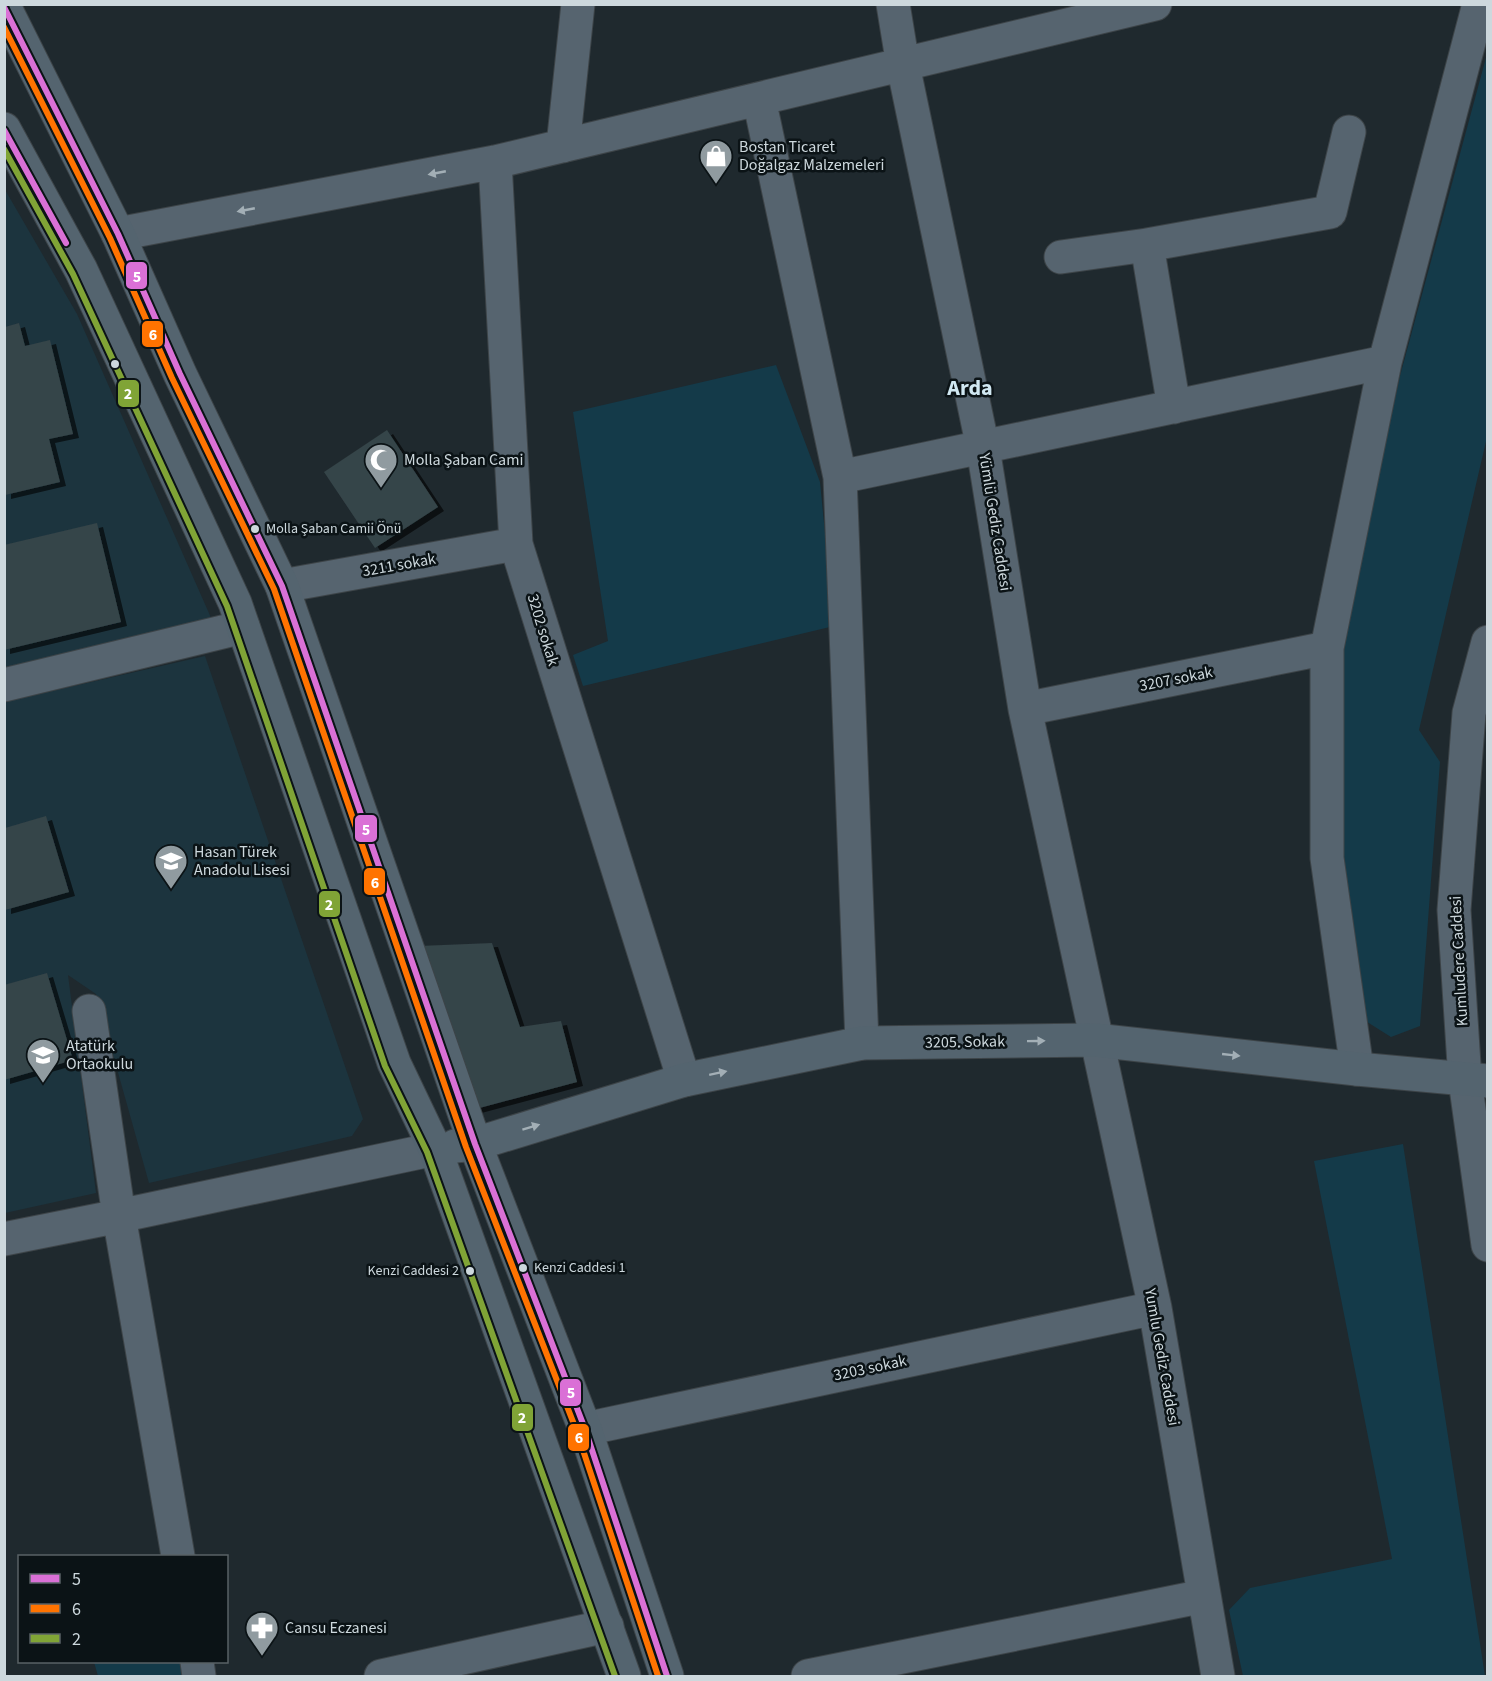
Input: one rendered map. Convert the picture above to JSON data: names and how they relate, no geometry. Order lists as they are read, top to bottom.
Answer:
{
  "streets": {
    "main road": ["3205. Sokak"],
    "street": [
      "Yümlü Gediz Caddesi",
      "3211 sokak",
      "3202 sokak",
      "3207 sokak",
      "Kumludere Caddesi",
      "Yumlu Gediz Caddesi",
      "3203 sokak"
    ]
  },
  "crossings": [
    ["Yümlü Gediz Caddesi", "3207 sokak"],
    ["Yümlü Gediz Caddesi", "3205. Sokak"],
    ["Yümlü Gediz Caddesi", "Yumlu Gediz Caddesi"],
    ["3211 sokak", "3202 sokak"],
    ["3202 sokak", "3205. Sokak"],
    ["Kumludere Caddesi", "3205. Sokak"],
    ["3205. Sokak", "Yumlu Gediz Caddesi"],
    ["Yumlu Gediz Caddesi", "3203 sokak"]
  ],
  "one_way": ["3205. Sokak"],
  "districts": ["Arda"],
  "places": {
    "shop": ["Bostan Ticaret Doğalgaz Malzemeleri"],
    "mosque": ["Molla Şaban Cami"],
    "other": ["Molla Şaban Camii Önü", "Kenzi Caddesi 1", "Kenzi Caddesi 2"],
    "school or university": ["Hasan Türek Anadolu Lisesi", "Atatürk Ortaokulu"],
    "pharmacy": ["Cansu Eczanesi"]
  },
  "lines": ["transit line 5", "transit line 6", "transit line 2"],
  "legend": ["5", "6", "2"]
}
